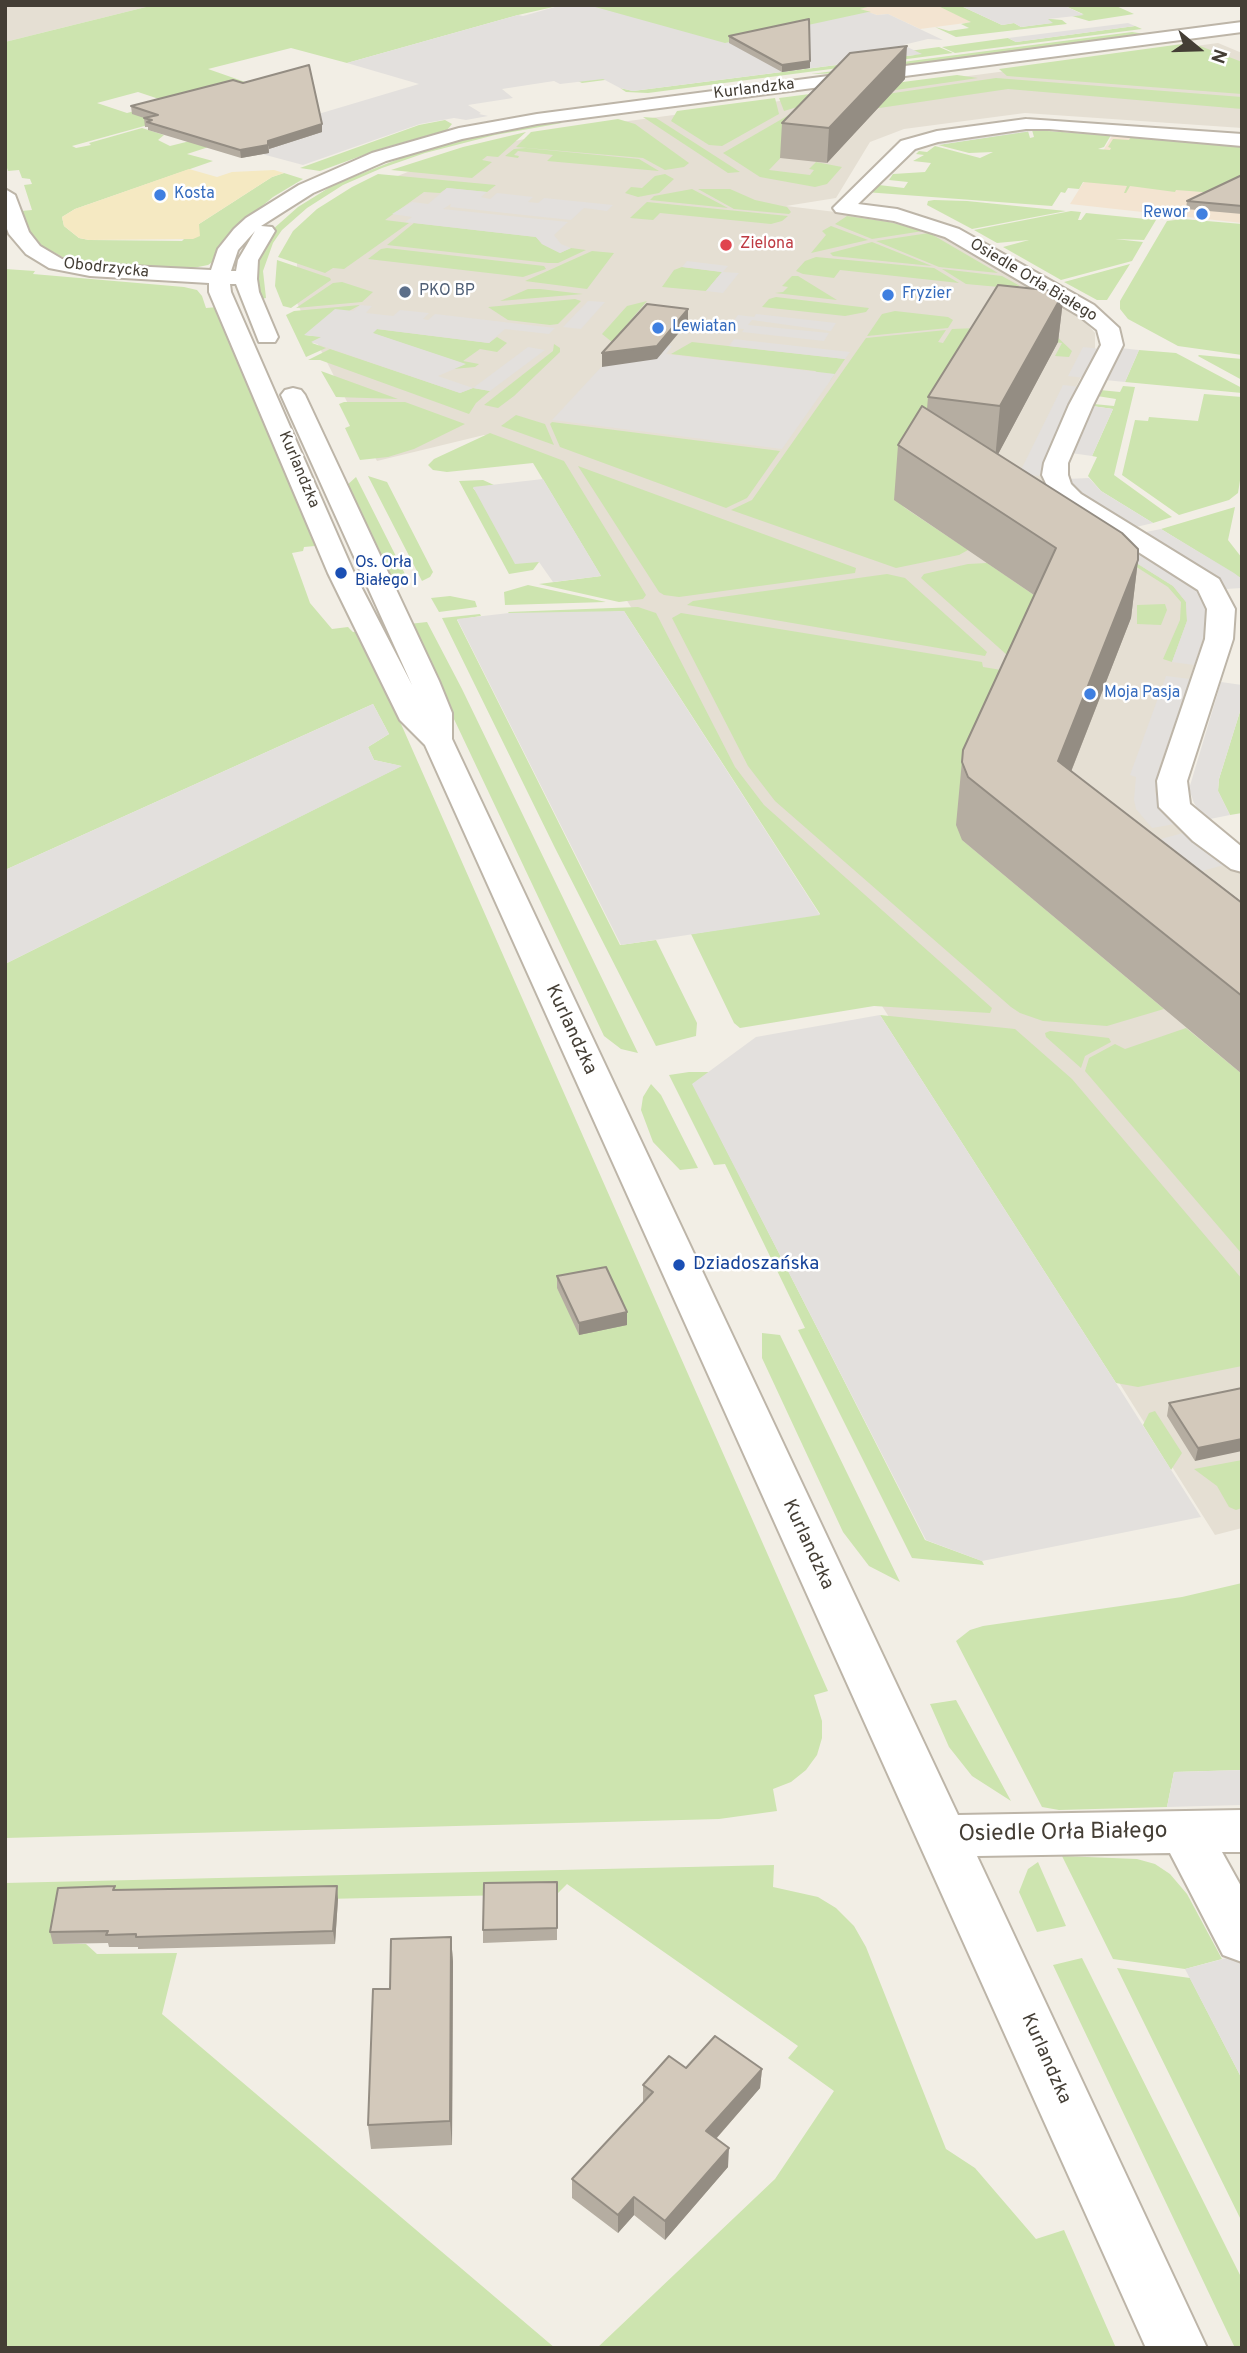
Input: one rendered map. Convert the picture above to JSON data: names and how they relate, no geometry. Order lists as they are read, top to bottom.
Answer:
{
  "streets": {
    "street": ["Kurlandzka", "Obodrzycka", "Osiedle Orła Białego"]
  },
  "crossings": [
    ["Kurlandzka", "Obodrzycka"],
    ["Kurlandzka", "Osiedle Orła Białego"]
  ],
  "places": [
    "Kosta",
    "Rewor",
    "Zielona",
    "PKO BP",
    "Fryzier",
    "Lewiatan",
    "Os. Orła Białego I",
    "Moja Pasja",
    "Dziadoszańska"
  ],
  "north": "right"
}
